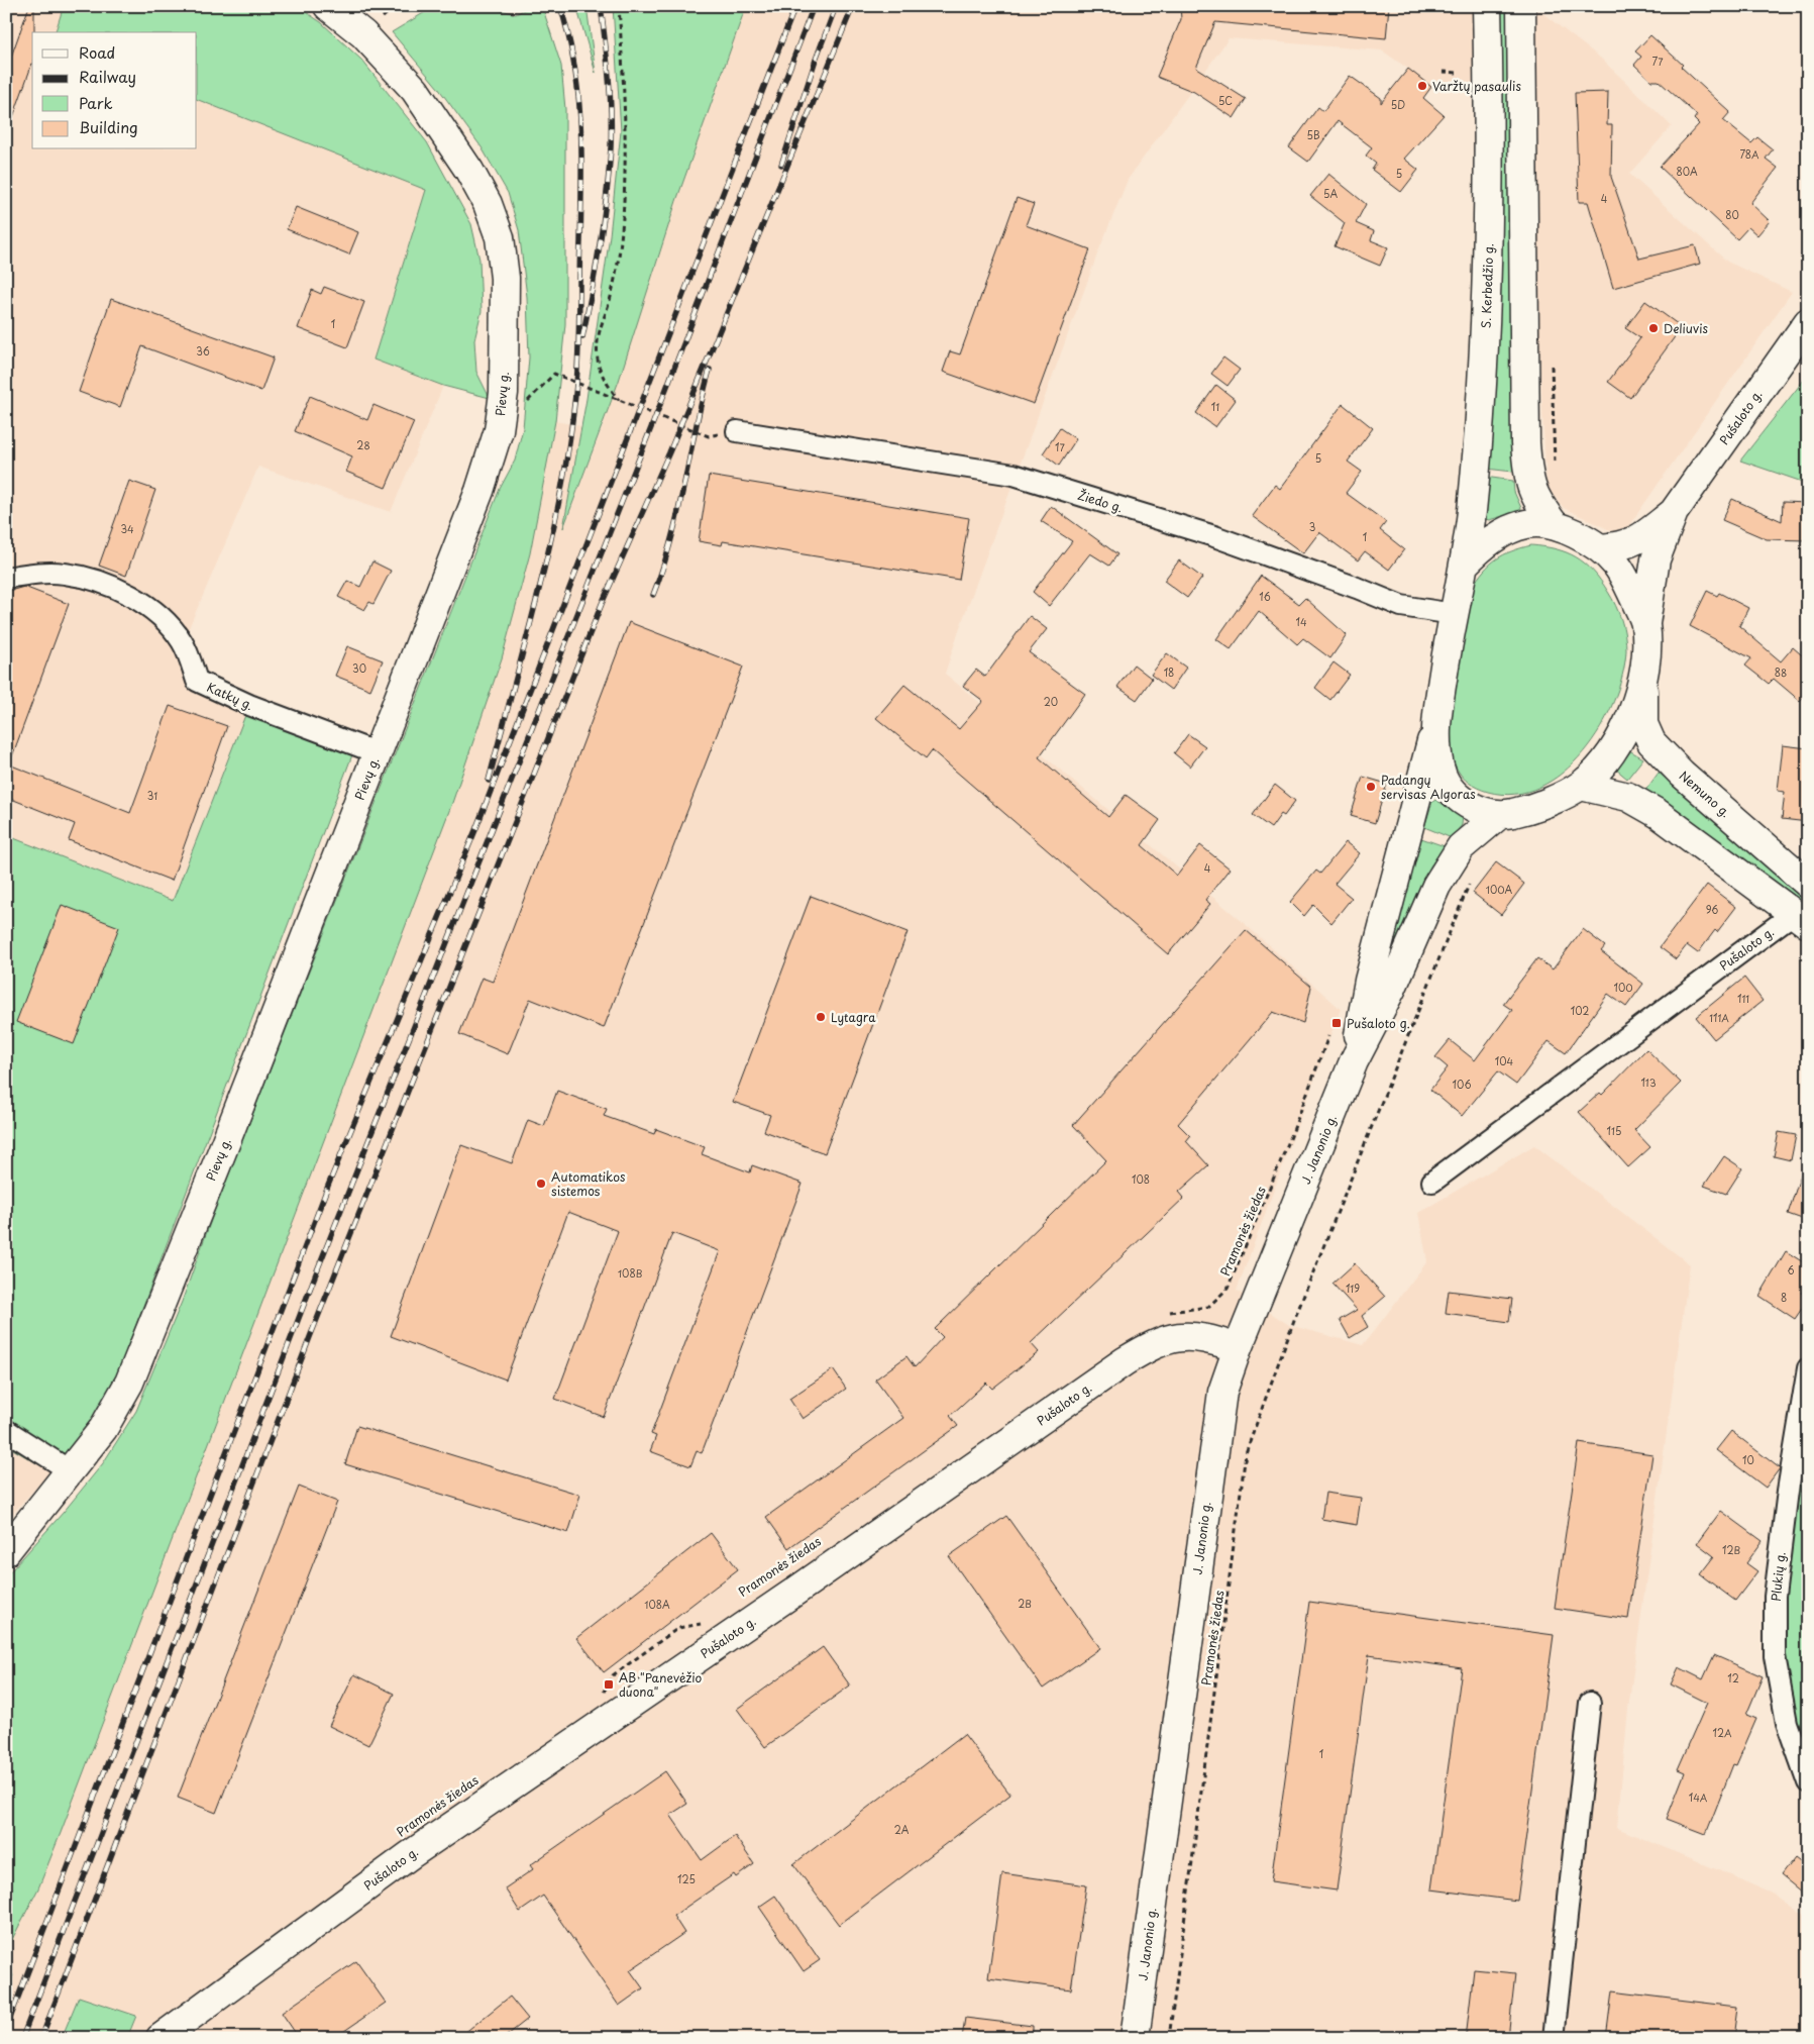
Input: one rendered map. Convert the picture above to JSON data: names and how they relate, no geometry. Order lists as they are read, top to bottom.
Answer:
{
  "streets": {
    "main road": [
      "S. Kerbedžio g.",
      "Pievų g.",
      "Pušaloto g.",
      "Nemuno g.",
      "J. Janonio g."
    ],
    "street": ["Žiedo g.", "Katkų g.", "Plukių g."],
    "path": ["Pramonės žiedas"]
  },
  "crossings": [
    ["S. Kerbedžio g.", "Žiedo g."],
    ["S. Kerbedžio g.", "J. Janonio g."],
    ["Pievų g.", "Katkų g."],
    ["Pušaloto g.", "Nemuno g."],
    ["Pušaloto g.", "J. Janonio g."]
  ],
  "places": {
    "other": [
      "Varžtų pasaulis",
      "Deliuvis",
      "Padangų servisas Algoras",
      "Lytagra",
      "Automatikos sistemos"
    ],
    "transit": ["Pušaloto g.", "AB \"Panevėžio duona\""]
  },
  "house_numbers": [
    "77",
    "5C",
    "5D",
    "5B",
    "78A",
    "80A",
    "5",
    "5A",
    "4",
    "80",
    "1",
    "36",
    "11",
    "28",
    "17",
    "5",
    "3",
    "34",
    "1",
    "16",
    "14",
    "30",
    "18",
    "88",
    "20",
    "31",
    "4",
    "100A",
    "96",
    "100",
    "111",
    "102",
    "111A",
    "104",
    "113",
    "106",
    "115",
    "108",
    "6",
    "108B",
    "119",
    "8",
    "10",
    "12B",
    "2B",
    "108A",
    "12",
    "12A",
    "1",
    "14A",
    "2A",
    "125"
  ],
  "legend": [
    "Road",
    "Railway",
    "Park",
    "Building"
  ]
}
